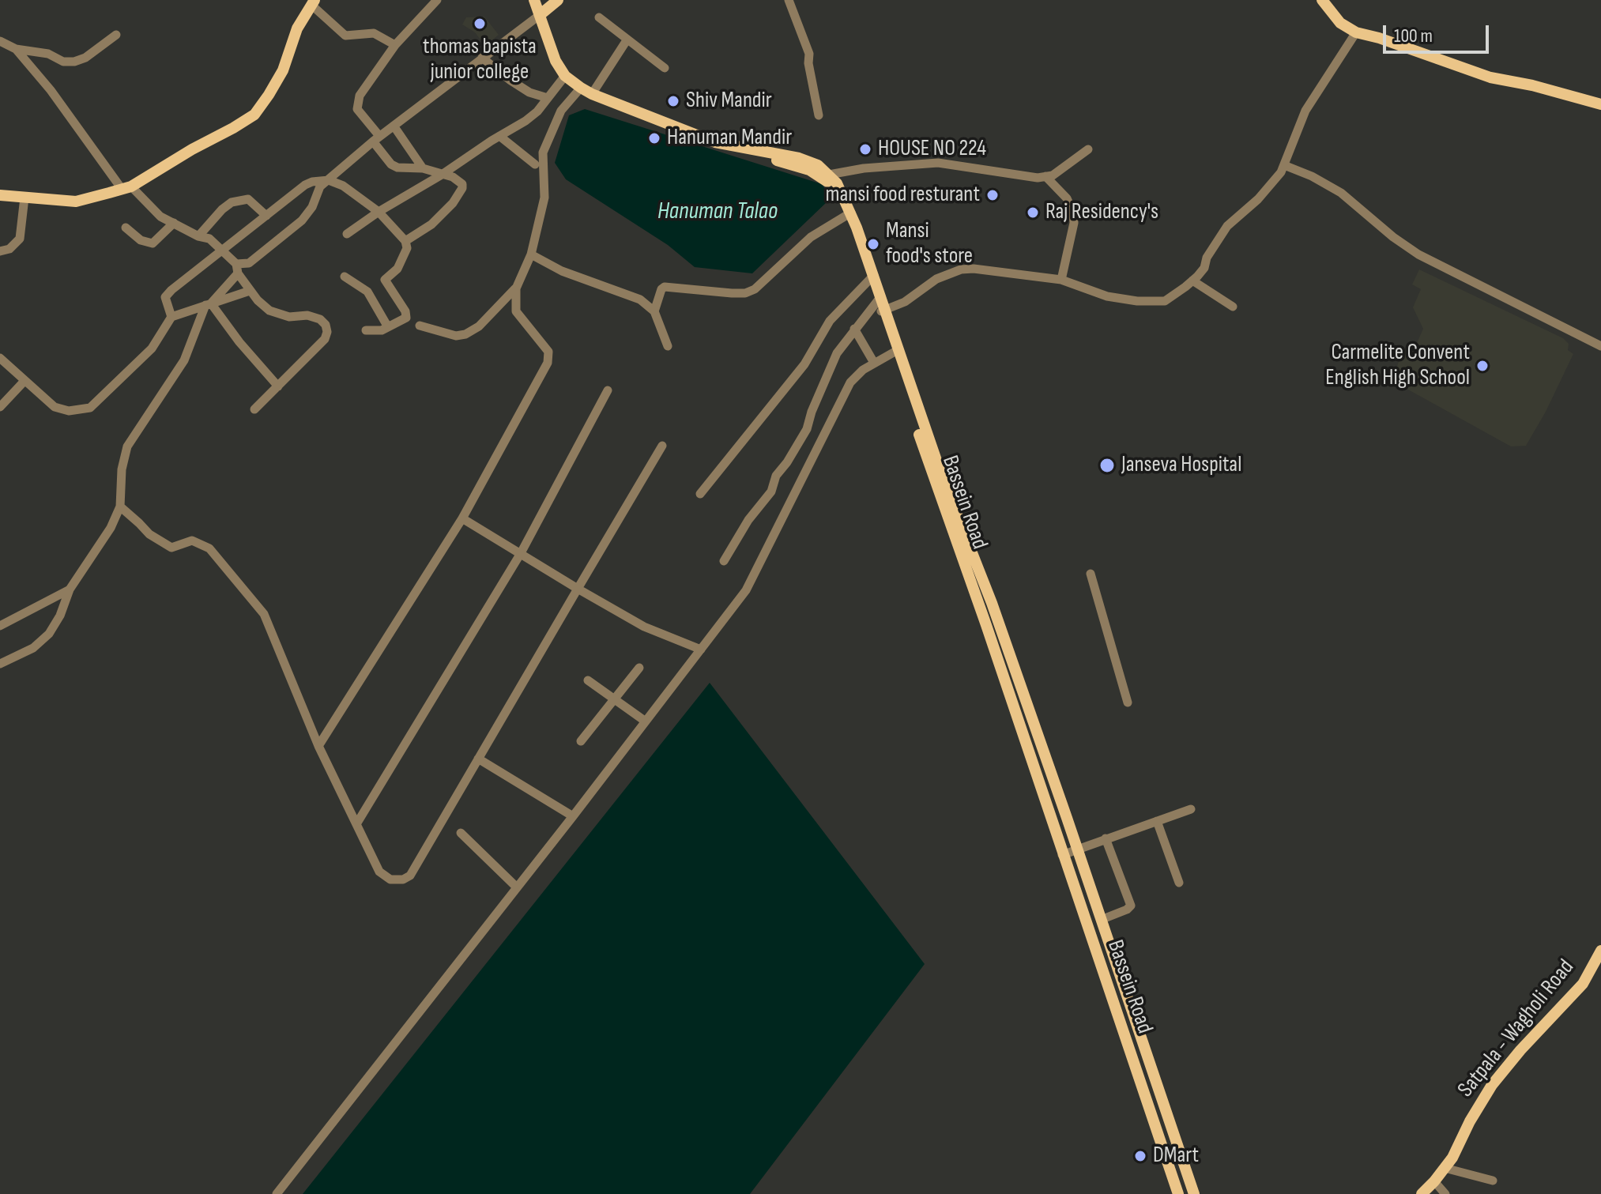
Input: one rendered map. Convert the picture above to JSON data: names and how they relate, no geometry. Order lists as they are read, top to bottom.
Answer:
{
  "streets": {
    "main road": ["Bassein Road", "Satpala - Wagholi Road"]
  },
  "water": ["Hanuman Talao"],
  "places": [
    "thomas bapista junior college",
    "Shiv Mandir",
    "Hanuman Mandir",
    "HOUSE NO 224",
    "mansi food resturant",
    "Raj Residency's",
    "Mansi food's store",
    "Carmelite Convent English High School",
    "Janseva Hospital",
    "DMart"
  ],
  "scale_bar": "100 m"
}
